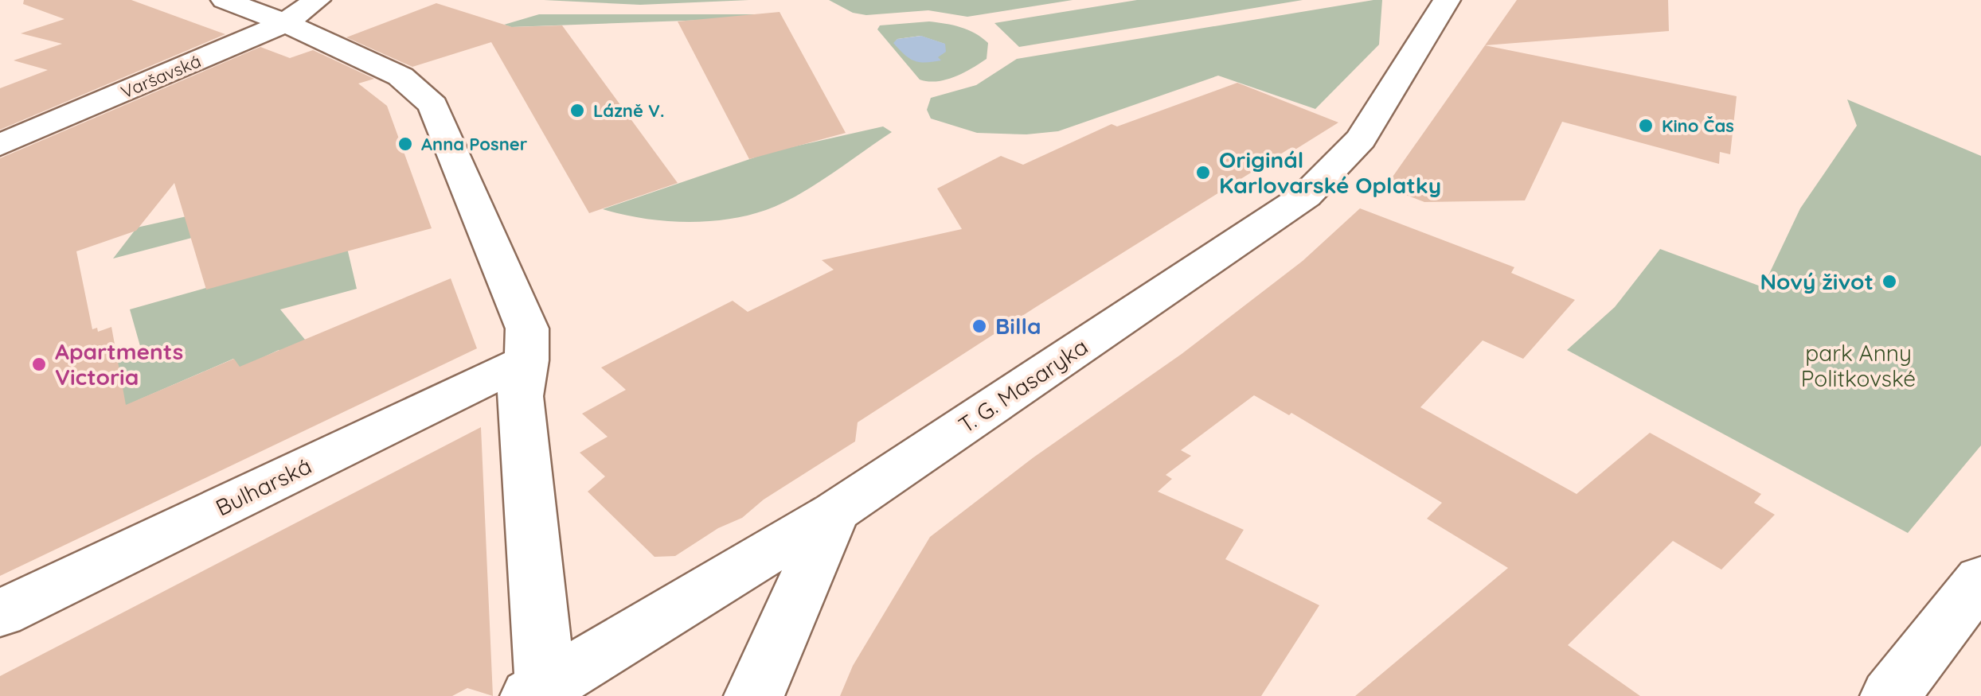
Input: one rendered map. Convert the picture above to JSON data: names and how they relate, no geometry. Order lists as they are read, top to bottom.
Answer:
{
  "streets": {
    "street": ["Varšavská", "T. G. Masaryka", "Bulharská"]
  },
  "parks": ["park Anny Politkovské"],
  "places": [
    "Lázně V.",
    "Kino Čas",
    "Anna Posner",
    "Originál Karlovarské Oplatky",
    "Nový život",
    "Billa",
    "Apartments Victoria"
  ]
}
